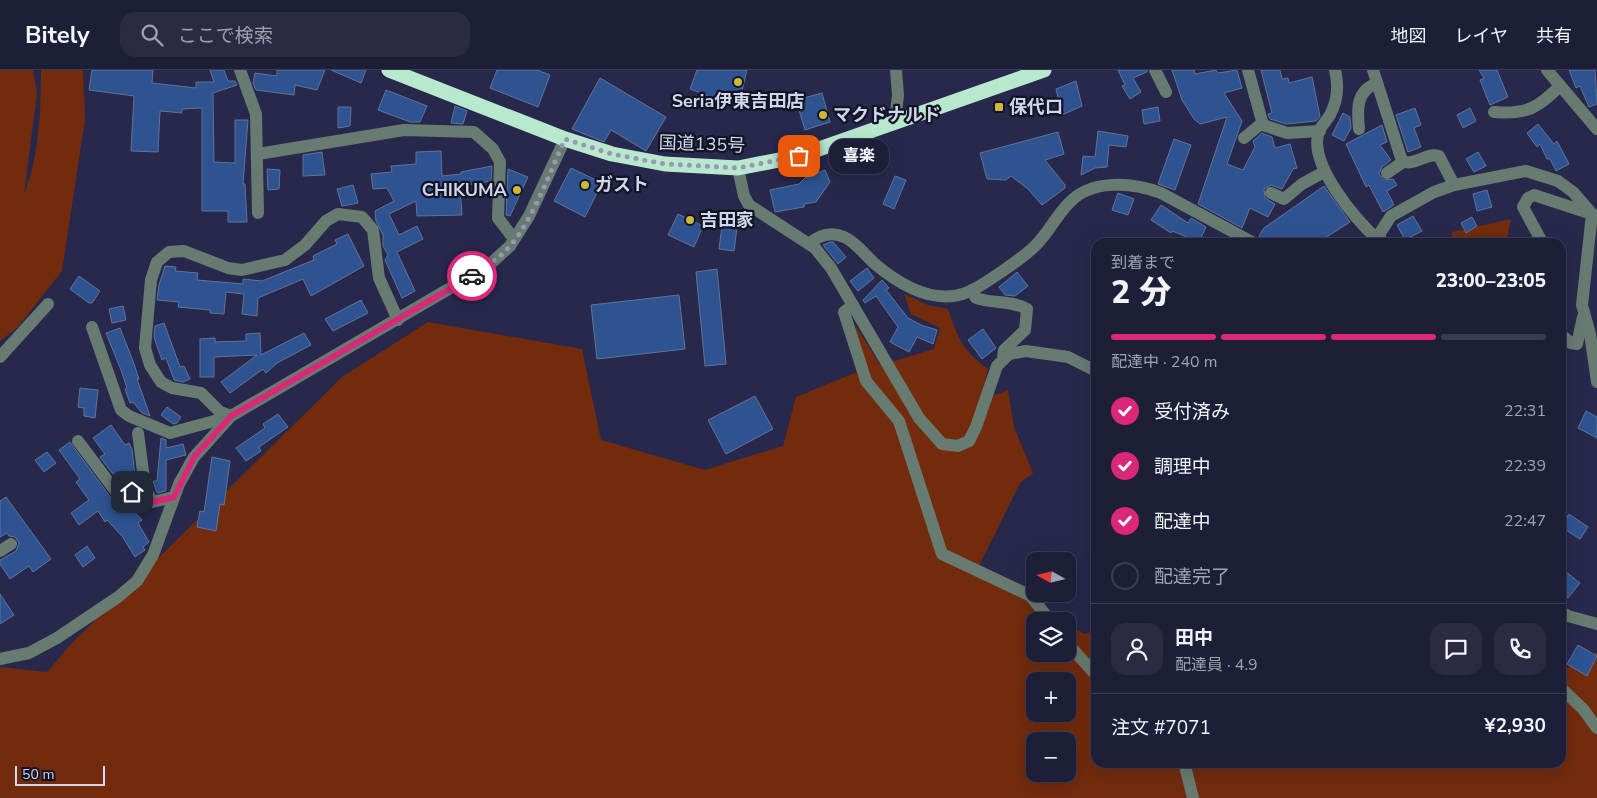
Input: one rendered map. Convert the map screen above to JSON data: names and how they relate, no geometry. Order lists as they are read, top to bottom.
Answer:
{
  "streets": {
    "highway": ["国道135号"]
  },
  "places": {
    "other": [
      "Seria伊東吉田店",
      "マクドナルド",
      "喜楽",
      "ガスト",
      "CHIKUMA",
      "吉田家"
    ],
    "transit": ["保代口"]
  },
  "scale_bar": "50 m",
  "north": "left",
  "page": {
    "header": "Bitely",
    "search": "ここで検索",
    "nav": ["地図", "レイヤ", "共有"],
    "bubble": "喜楽",
    "heading": ["2 分", "到着まで", "23:00–23:05"],
    "panel": [
      "田中",
      "配達員 · 4.9",
      "注文 #7071",
      "¥2,930"
    ],
    "bar": "配達中 · 240 m",
    "list": [
      ["受付済み", "22:31"],
      ["調理中", "22:39"],
      ["配達中", "22:47"],
      "配達完了"
    ],
    "map_buttons": ["+", "−"],
    "scale": "50 m"
  }
}
